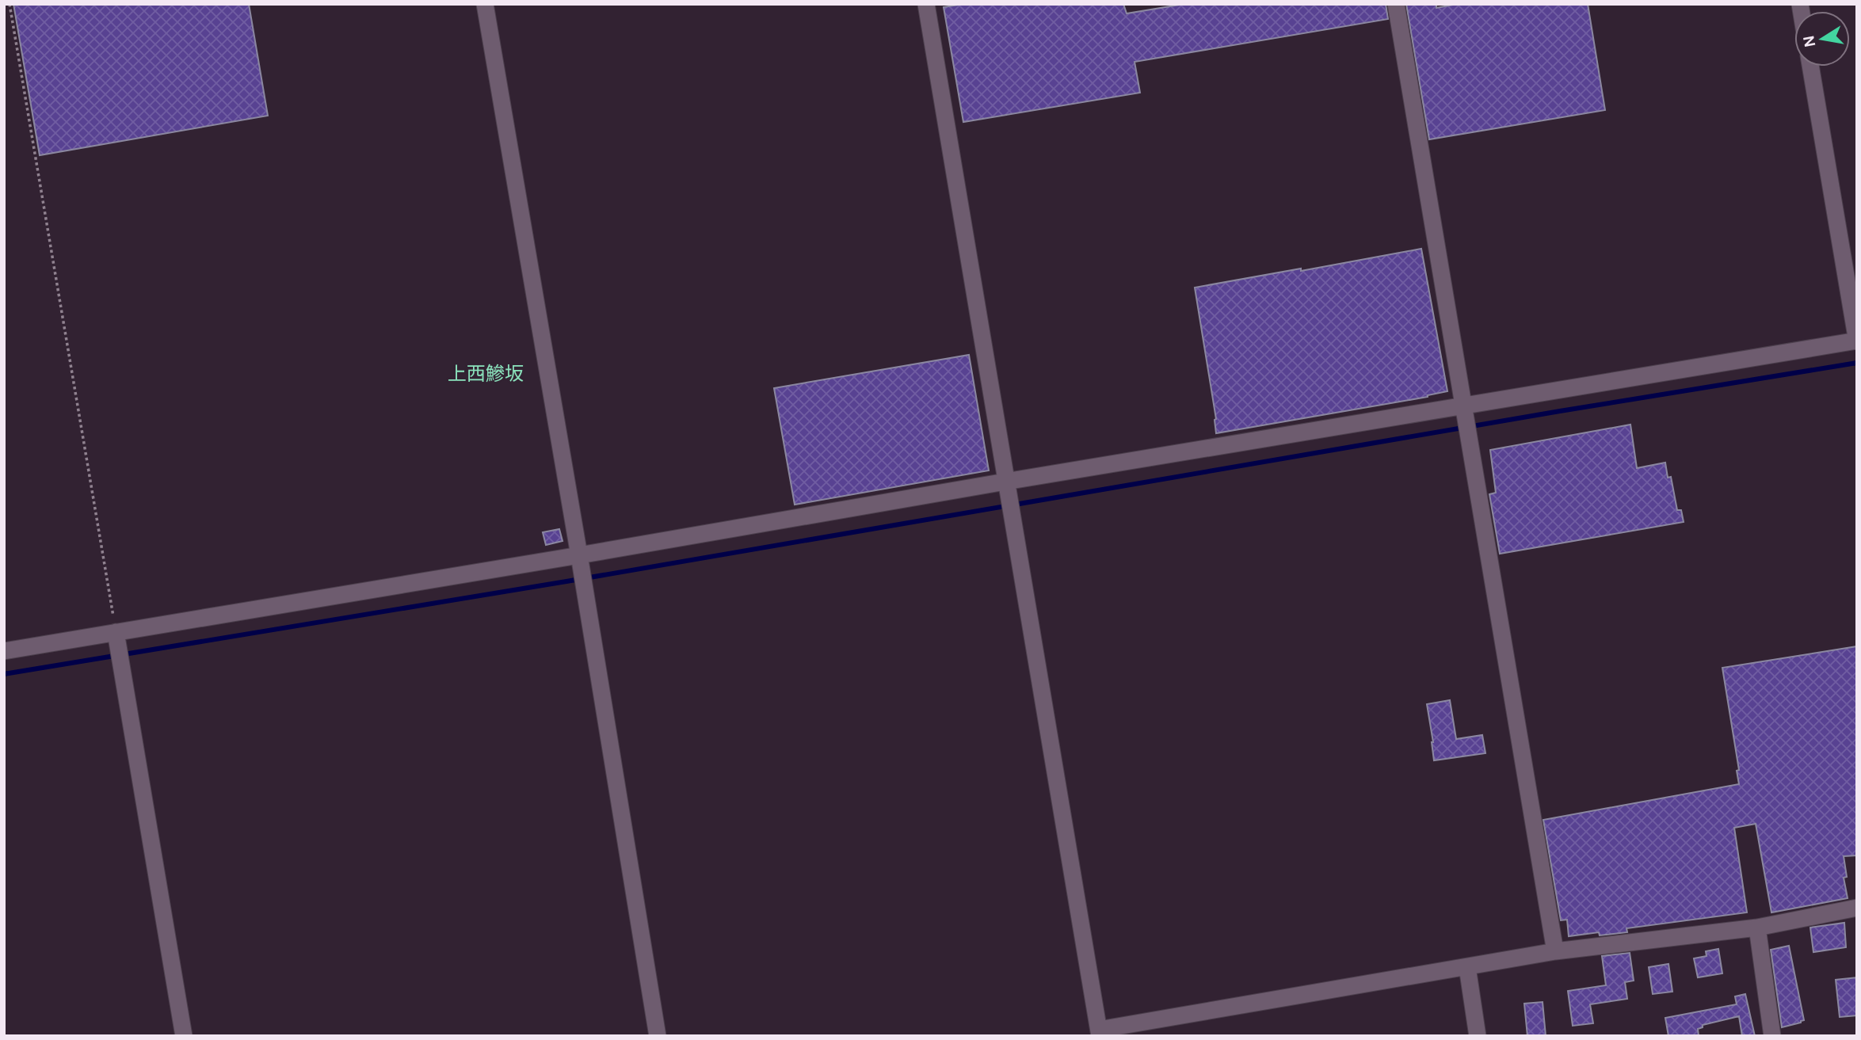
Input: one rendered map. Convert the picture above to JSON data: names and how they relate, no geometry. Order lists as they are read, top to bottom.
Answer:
{
  "districts": ["上西鰺坂"],
  "north": "left"
}
